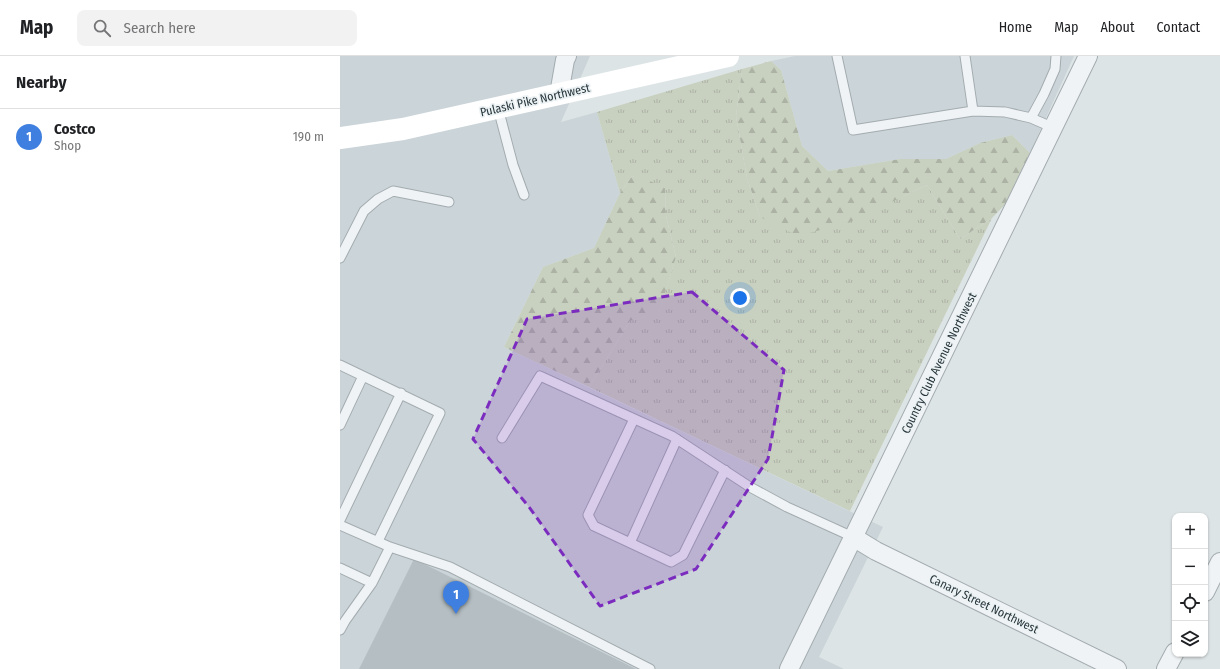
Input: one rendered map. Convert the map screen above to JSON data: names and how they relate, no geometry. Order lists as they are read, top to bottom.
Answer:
{
  "streets": {
    "main road": ["Pulaski Pike Northwest"],
    "street": ["Country Club Avenue Northwest", "Canary Street Northwest"]
  },
  "crossings": [
    ["Country Club Avenue Northwest", "Canary Street Northwest"]
  ],
  "page": {
    "header": "Map",
    "search": "Search here",
    "nav": [
      "Home",
      "Map",
      "About",
      "Contact"
    ],
    "heading": "Nearby",
    "list": [
      {
        "mark": "1",
        "name": "Costco",
        "note": "Shop",
        "value": "190 m"
      }
    ],
    "map_buttons": ["+", "−"],
    "pins": "1"
  }
}
